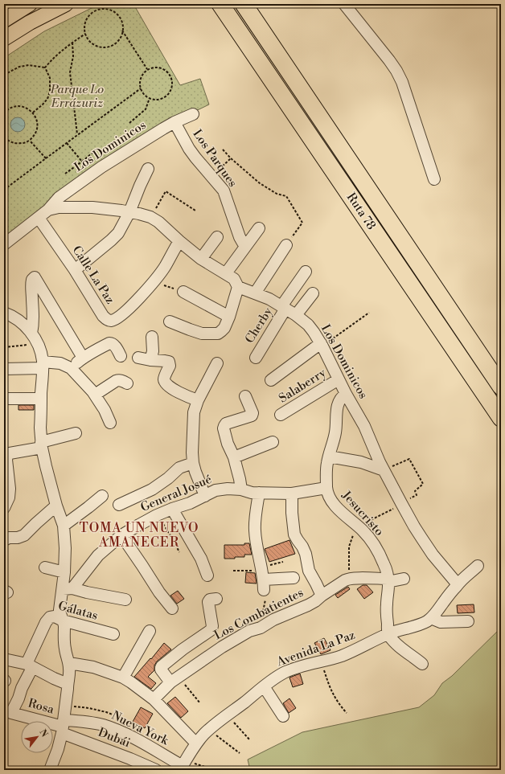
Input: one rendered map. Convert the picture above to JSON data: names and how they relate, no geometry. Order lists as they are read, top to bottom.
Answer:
{
  "streets": {
    "highway": ["Ruta 78"],
    "street": [
      "Los Dominicos",
      "Los Parques",
      "Calle La Paz",
      "Cherby",
      "Salaberry",
      "General Josué",
      "Jesucristo",
      "Gálatas",
      "Los Combatientes",
      "Avenida La Paz",
      "Rosa",
      "Nueva York",
      "Dubái"
    ]
  },
  "crossings": [
    ["Los Dominicos", "Los Parques"],
    ["Los Dominicos", "Calle La Paz"],
    ["Los Dominicos", "Cherby"],
    ["Los Dominicos", "Salaberry"],
    ["Los Dominicos", "Jesucristo"],
    ["Los Dominicos", "Avenida La Paz"],
    ["General Josué", "Jesucristo"],
    ["Jesucristo", "Avenida La Paz"],
    ["Gálatas", "Rosa"],
    ["Avenida La Paz", "Nueva York"],
    ["Rosa", "Nueva York"],
    ["Rosa", "Dubái"],
    ["Nueva York", "Dubái"]
  ],
  "districts": ["TOMA UN NUEVO AMANECER"],
  "parks": ["Parque Lo Errázuriz"],
  "north": "top right"
}
